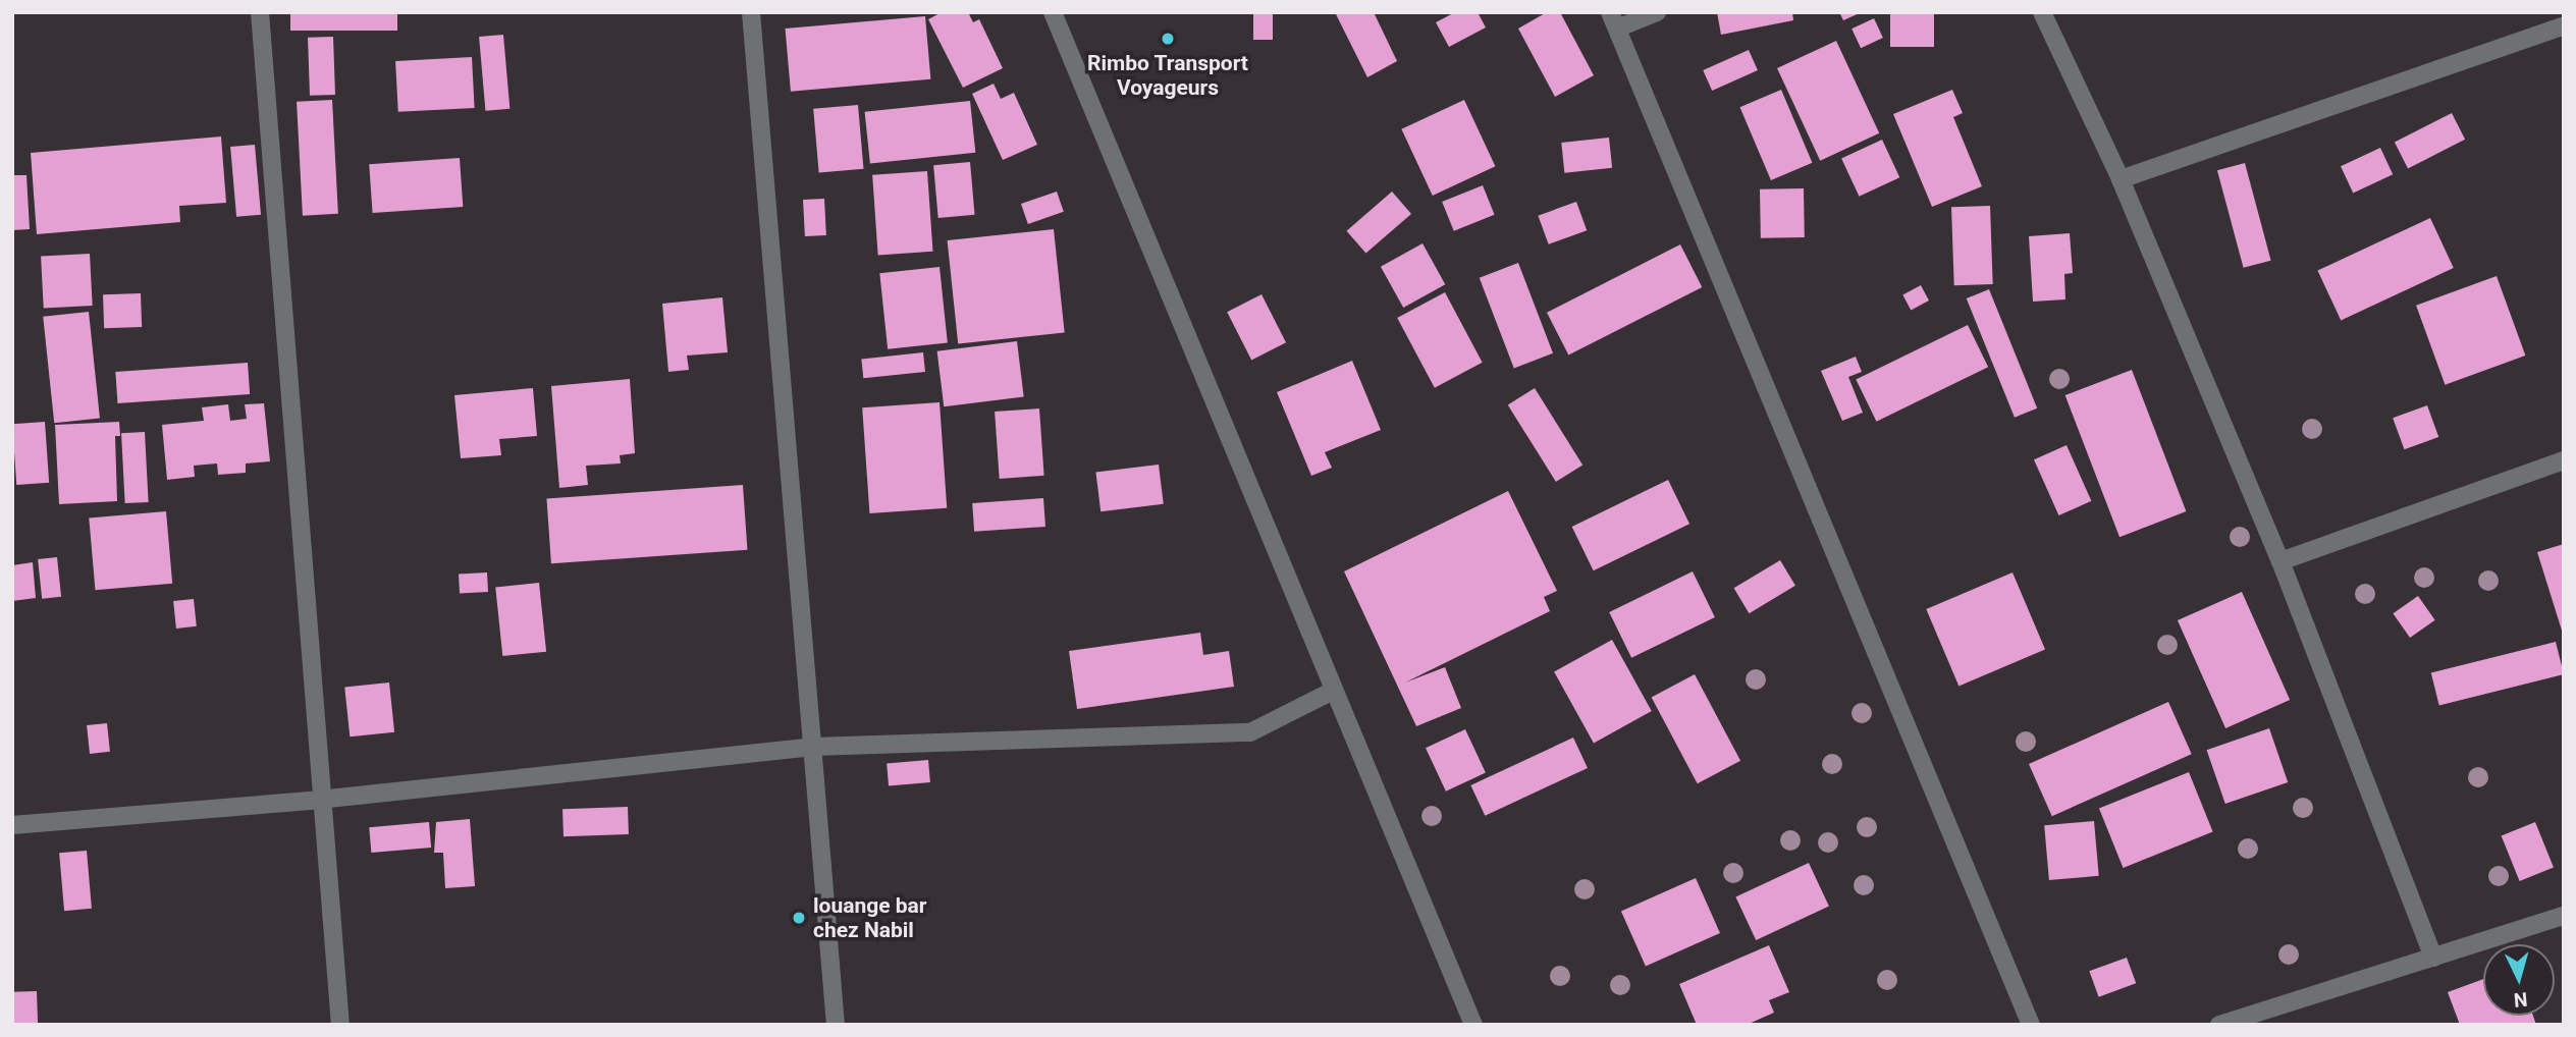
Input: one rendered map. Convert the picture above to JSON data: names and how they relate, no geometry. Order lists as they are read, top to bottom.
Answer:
{
  "places": ["Rimbo Transport Voyageurs", "louange bar chez Nabil"],
  "north": "bottom"
}
